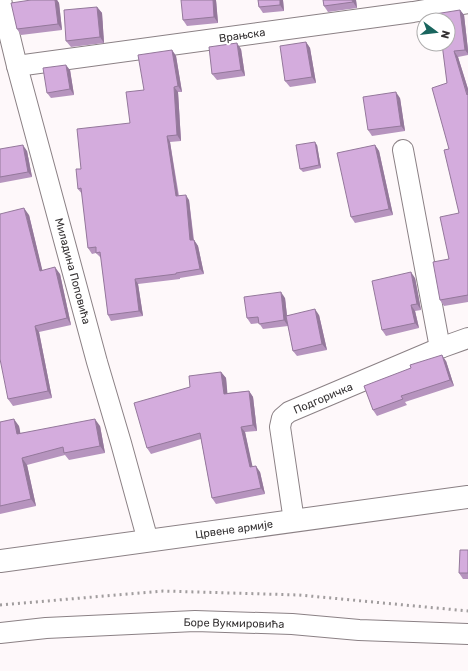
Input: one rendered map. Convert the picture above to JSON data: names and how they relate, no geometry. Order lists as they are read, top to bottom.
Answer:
{
  "streets": {
    "main road": ["Црвене армије"],
    "street": [
      "Врањска",
      "Миладина Поповића",
      "Подгоричка",
      "Боре Вукмировића"
    ]
  },
  "crossings": [
    ["Врањска", "Миладина Поповића"],
    ["Миладина Поповића", "Црвене армије"],
    ["Подгоричка", "Црвене армије"]
  ],
  "north": "right"
}
